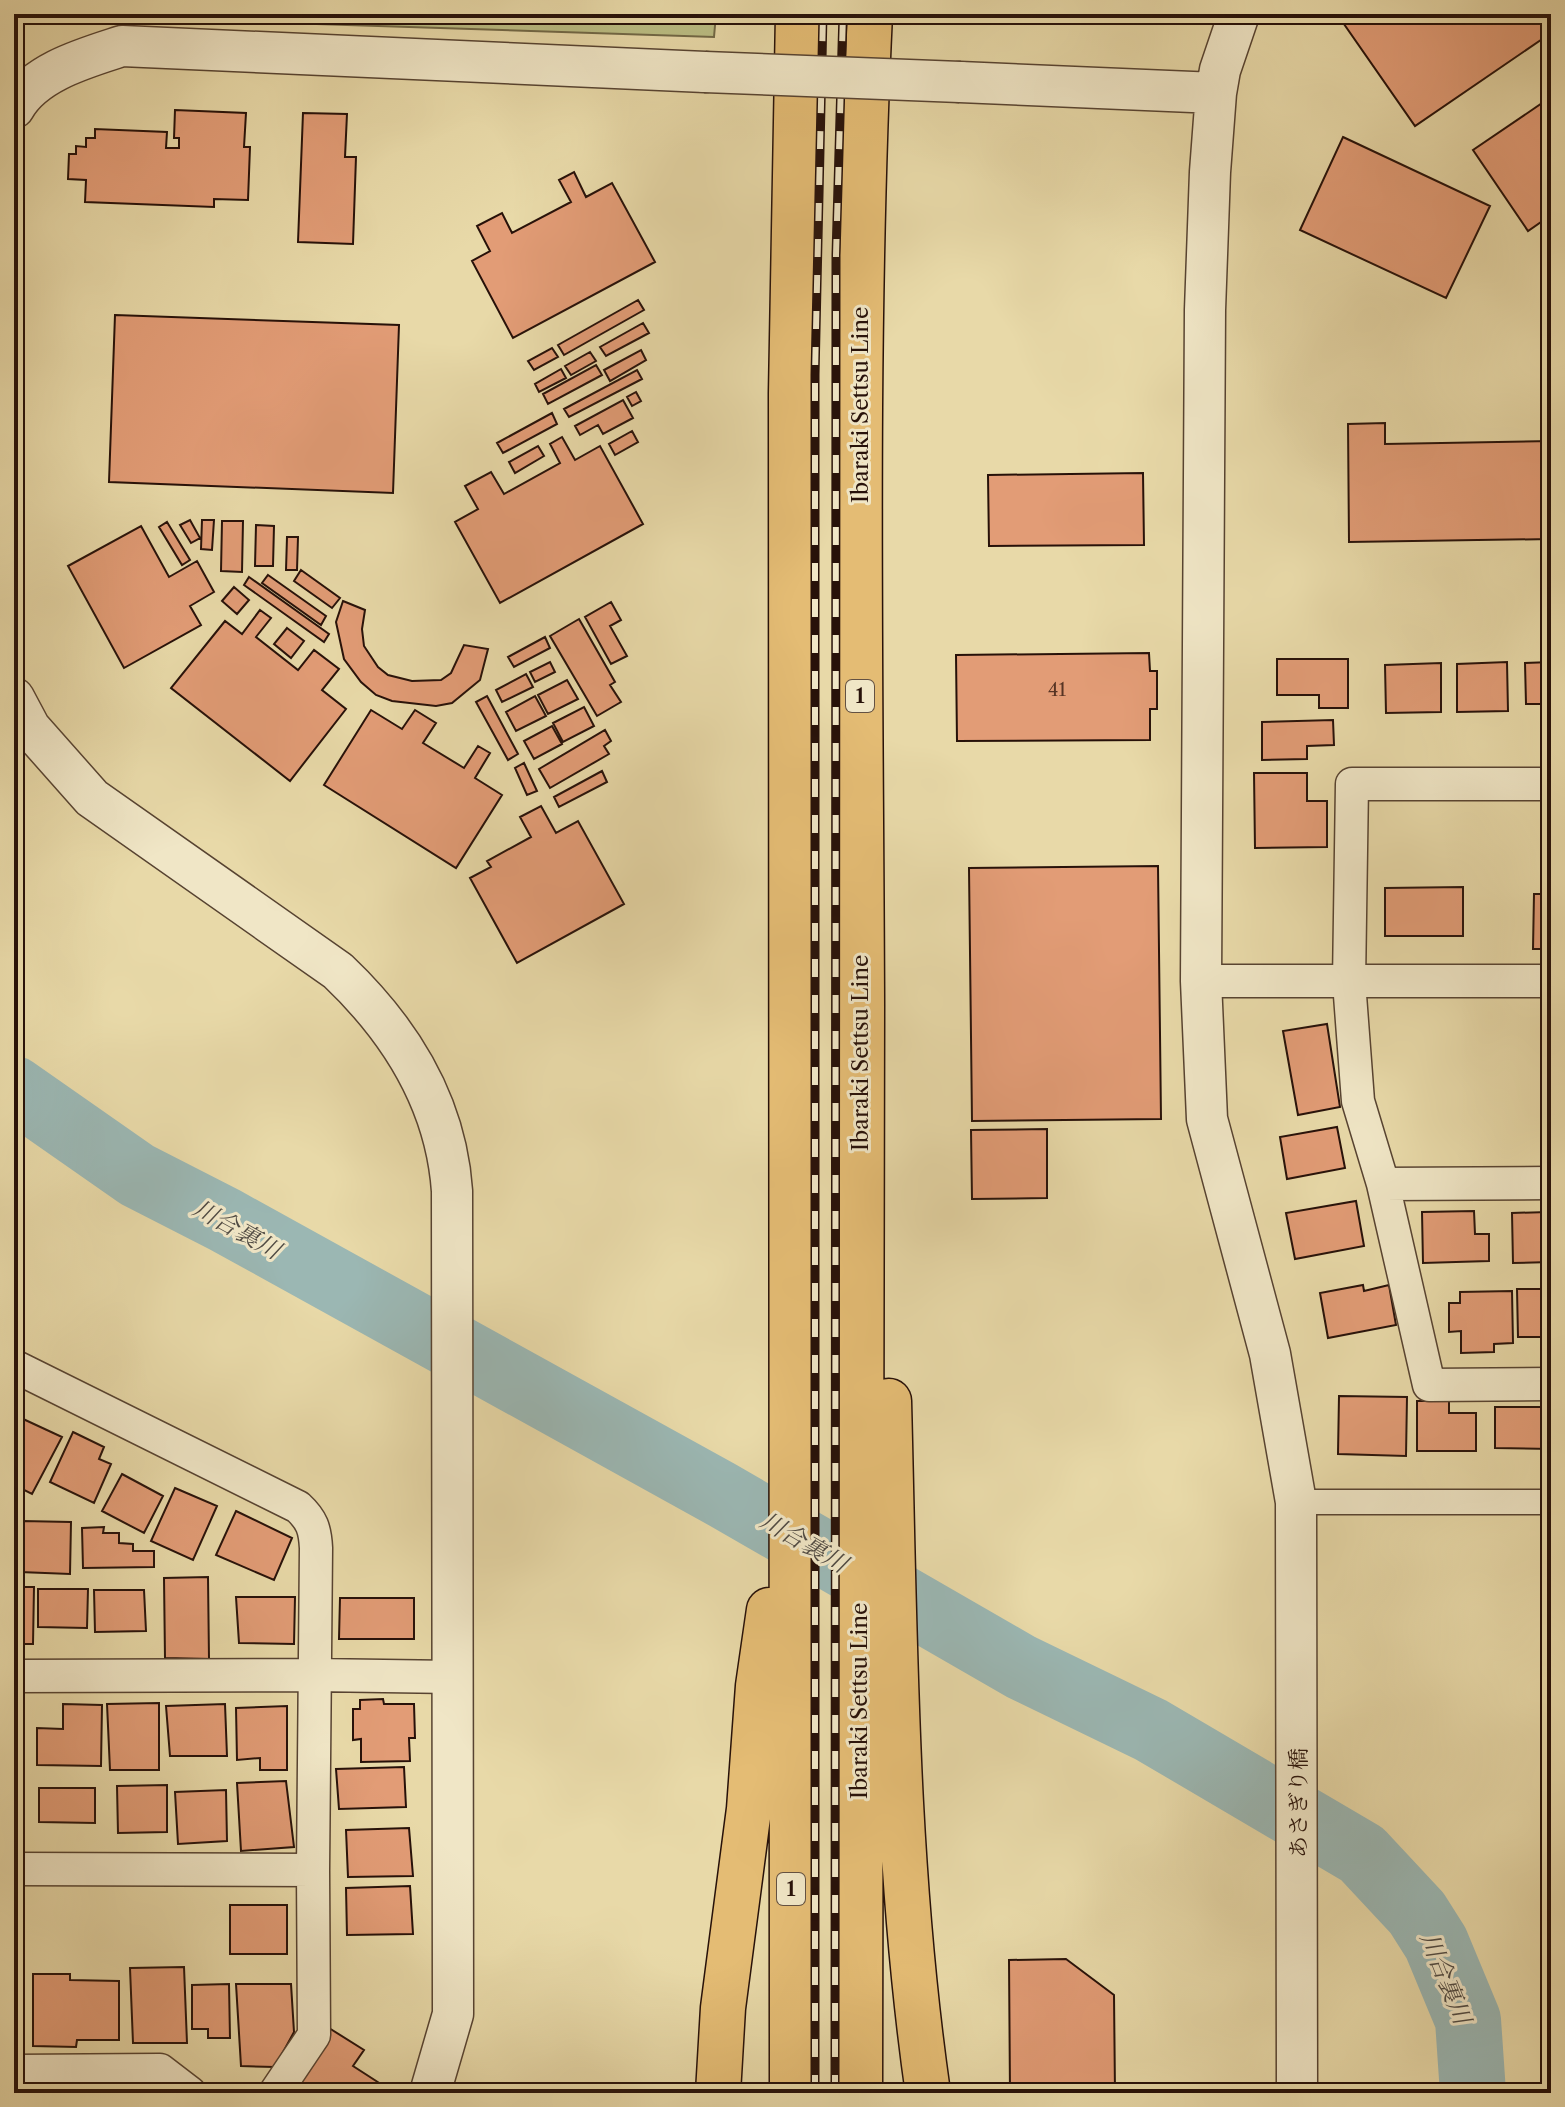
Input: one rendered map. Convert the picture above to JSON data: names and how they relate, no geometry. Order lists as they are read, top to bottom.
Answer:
{
  "streets": {
    "main road": ["Ibaraki Settsu Line", "1"],
    "street": ["あさぎり橋"]
  },
  "water": ["川合裏川"],
  "house_numbers": ["41"]
}
